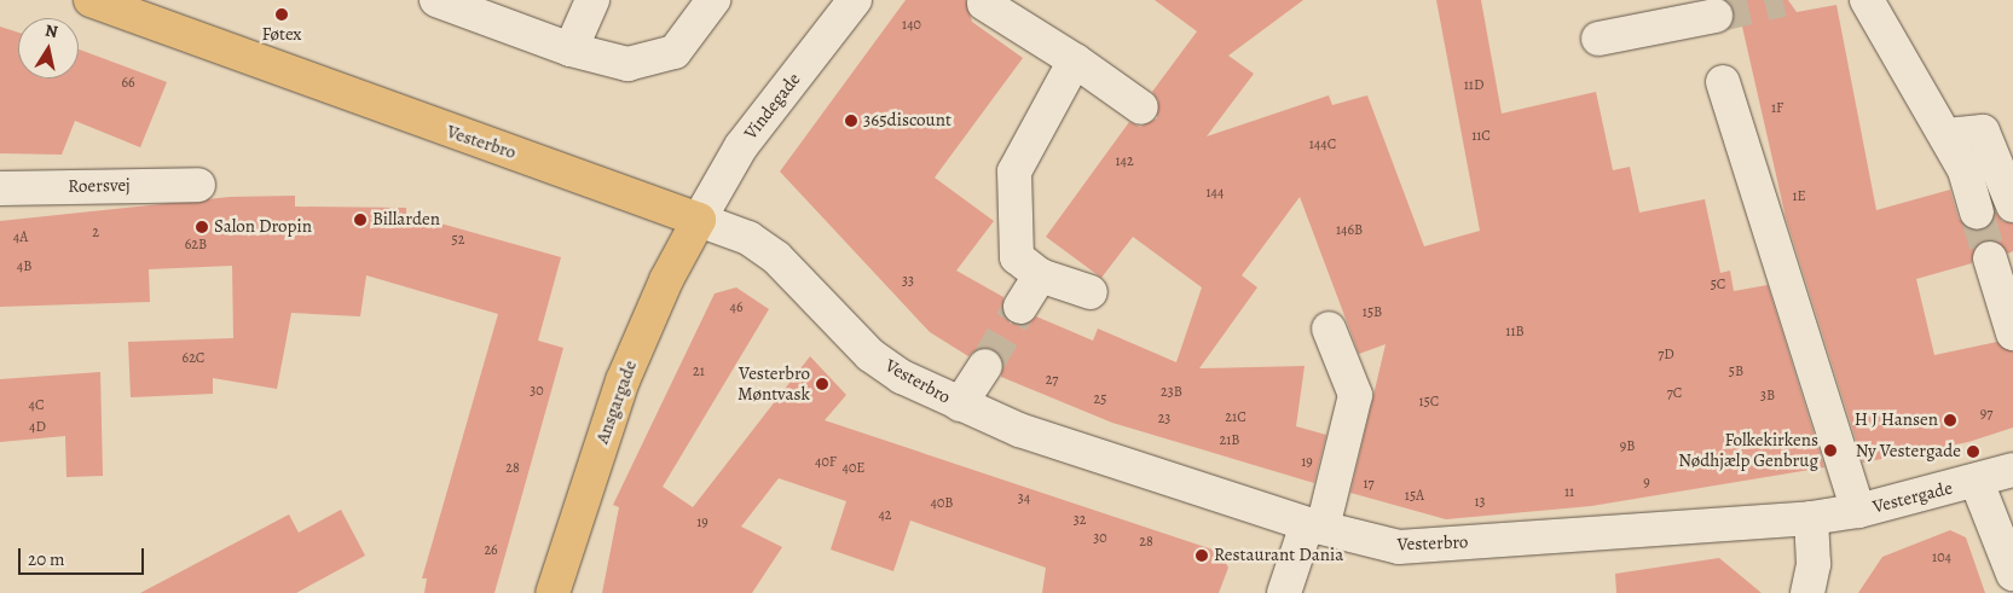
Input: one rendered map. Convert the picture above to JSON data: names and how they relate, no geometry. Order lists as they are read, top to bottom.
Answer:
{
  "streets": {
    "main road": ["Vesterbro", "Ansgargade"],
    "street": ["Vindegade", "Roersvej", "Vestergade"]
  },
  "crossings": [
    ["Vindegade", "Vesterbro"],
    ["Vindegade", "Ansgargade"],
    ["Vesterbro", "Ansgargade"],
    ["Vesterbro", "Vestergade"]
  ],
  "places": [
    "Føtex",
    "365discount",
    "Billarden",
    "Salon Dropin",
    "Vesterbro Møntvask",
    "H J Hansen",
    "Folkekirkens Nødhjælp Genbrug",
    "Ny Vestergade",
    "Restaurant Dania"
  ],
  "house_numbers": [
    "140",
    "66",
    "11D",
    "1F",
    "11C",
    "144C",
    "142",
    "144",
    "1E",
    "146B",
    "2",
    "4A",
    "52",
    "62B",
    "4B",
    "33",
    "5C",
    "46",
    "15B",
    "11B",
    "7D",
    "62C",
    "21",
    "5B",
    "27",
    "30",
    "23B",
    "7C",
    "3B",
    "25",
    "15C",
    "4C",
    "97",
    "21C",
    "23",
    "4D",
    "21B",
    "9B",
    "40F",
    "19",
    "28",
    "40E",
    "9",
    "17",
    "11",
    "15A",
    "34",
    "13",
    "40B",
    "42",
    "32",
    "19",
    "30",
    "28",
    "26",
    "104"
  ],
  "scale_bar": "20 m",
  "north": "top"
}
